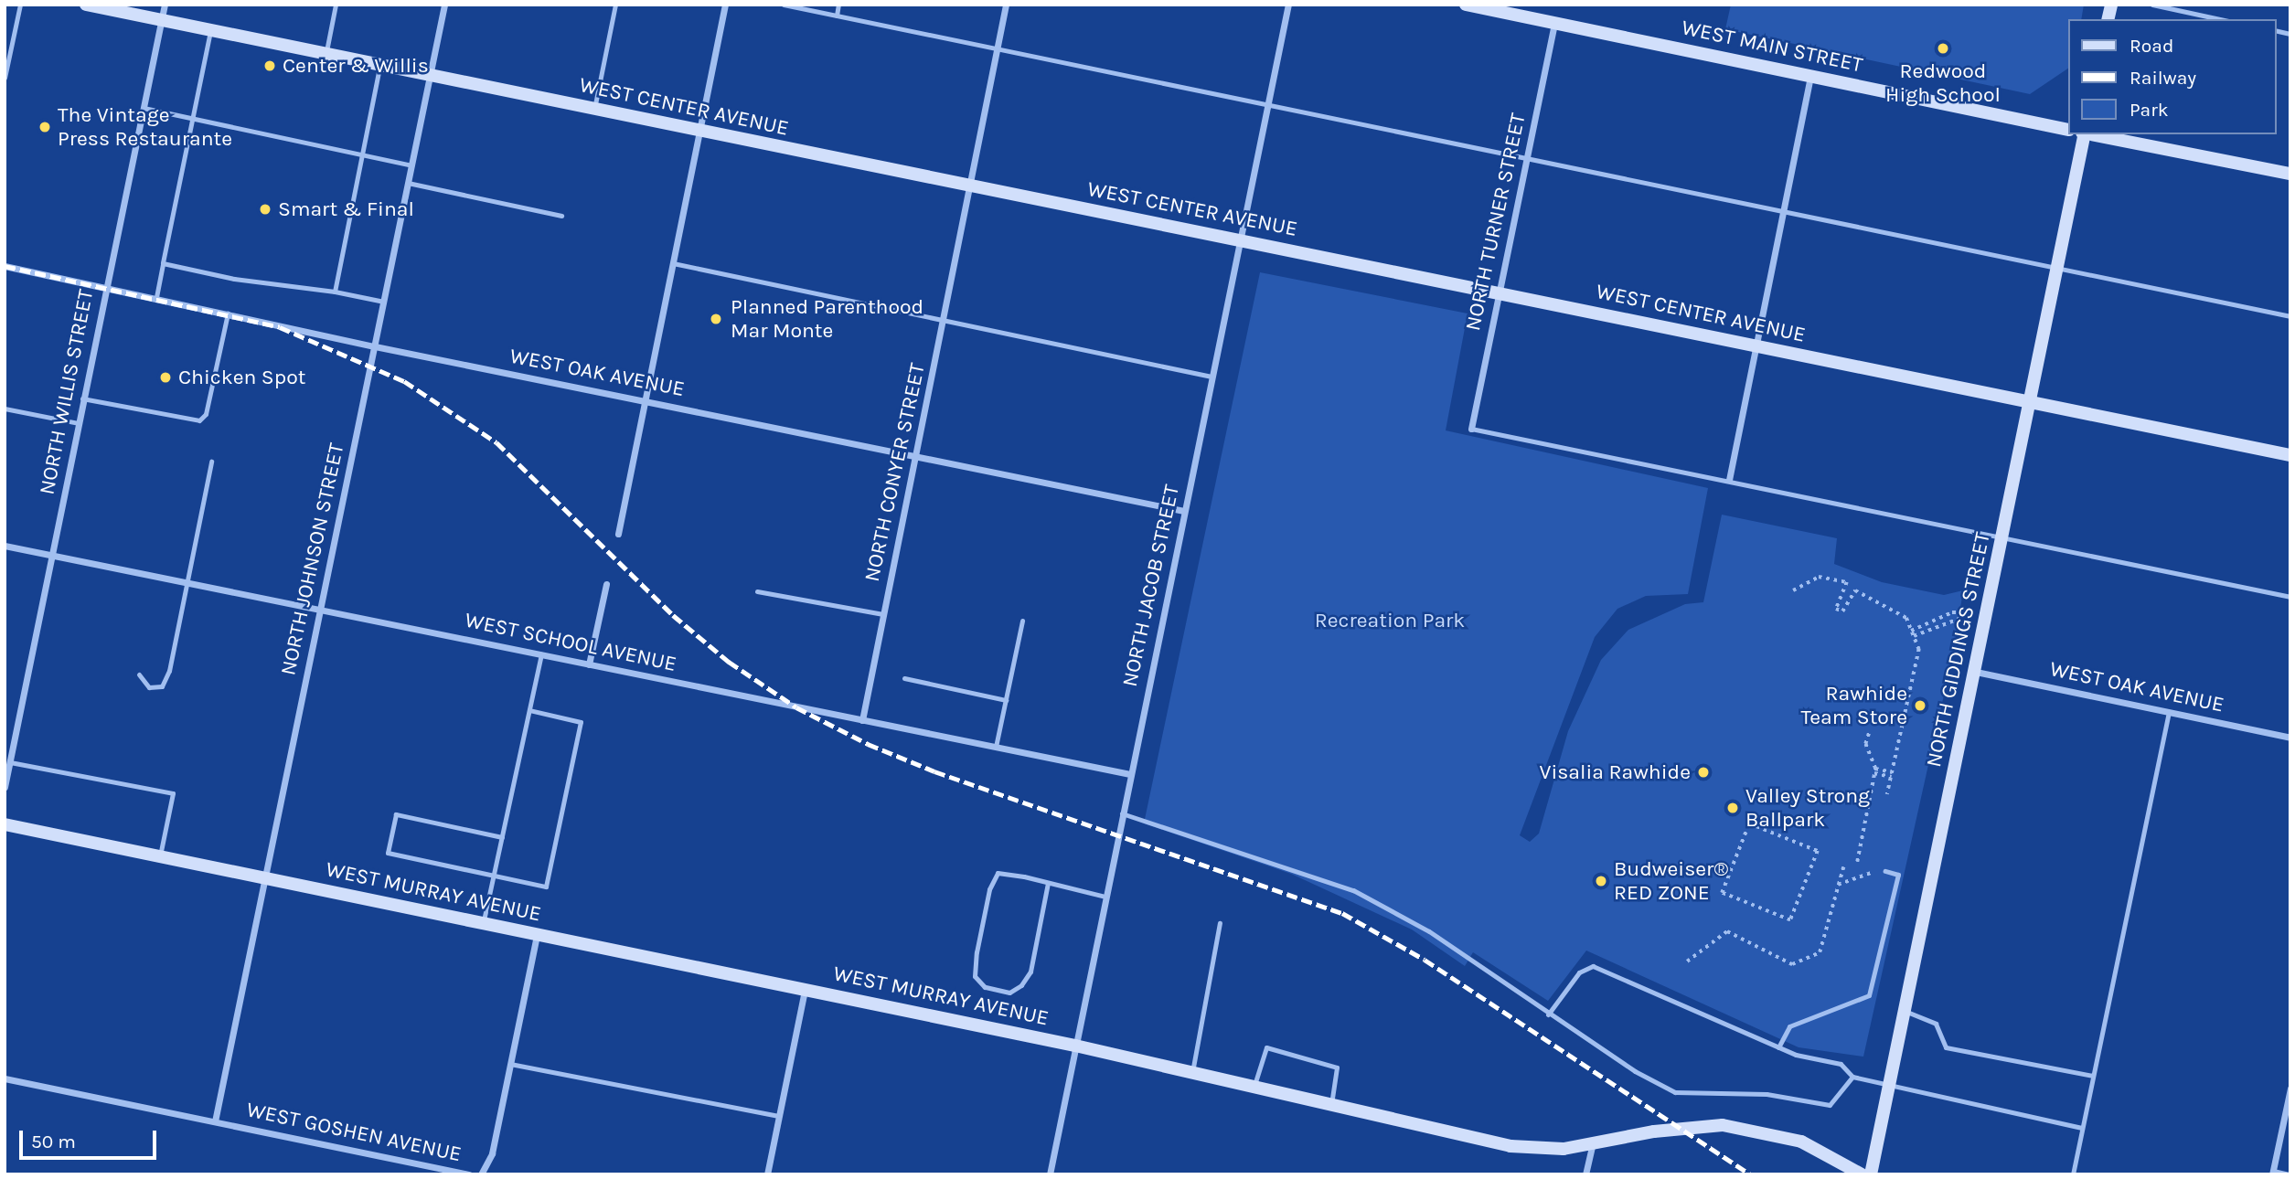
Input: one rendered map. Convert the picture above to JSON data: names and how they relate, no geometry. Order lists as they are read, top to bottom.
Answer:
{
  "streets": {
    "street": [
      "WEST MAIN STREET",
      "WEST CENTER AVENUE",
      "NORTH TURNER STREET",
      "WEST OAK AVENUE",
      "NORTH WILLIS STREET",
      "NORTH CONYER STREET",
      "NORTH JOHNSON STREET",
      "NORTH JACOB STREET",
      "WEST SCHOOL AVENUE",
      "NORTH GIDDINGS STREET",
      "WEST MURRAY AVENUE",
      "WEST GOSHEN AVENUE"
    ]
  },
  "crossings": [
    ["WEST MAIN STREET", "NORTH TURNER STREET"],
    ["WEST CENTER AVENUE", "NORTH TURNER STREET"],
    ["WEST CENTER AVENUE", "NORTH WILLIS STREET"],
    ["WEST CENTER AVENUE", "NORTH CONYER STREET"],
    ["WEST CENTER AVENUE", "NORTH JOHNSON STREET"],
    ["WEST CENTER AVENUE", "NORTH JACOB STREET"],
    ["WEST CENTER AVENUE", "NORTH GIDDINGS STREET"],
    ["WEST OAK AVENUE", "NORTH WILLIS STREET"],
    ["WEST OAK AVENUE", "NORTH CONYER STREET"],
    ["WEST OAK AVENUE", "NORTH JOHNSON STREET"],
    ["WEST OAK AVENUE", "NORTH JACOB STREET"],
    ["WEST OAK AVENUE", "NORTH GIDDINGS STREET"],
    ["NORTH WILLIS STREET", "WEST SCHOOL AVENUE"],
    ["NORTH CONYER STREET", "WEST SCHOOL AVENUE"],
    ["NORTH JOHNSON STREET", "WEST SCHOOL AVENUE"],
    ["NORTH JOHNSON STREET", "WEST MURRAY AVENUE"],
    ["NORTH JOHNSON STREET", "WEST GOSHEN AVENUE"],
    ["NORTH JACOB STREET", "WEST SCHOOL AVENUE"],
    ["NORTH JACOB STREET", "WEST MURRAY AVENUE"]
  ],
  "parks": ["Recreation Park"],
  "places": [
    "Redwood High School",
    "Center & Willis",
    "The Vintage Press Restaurante",
    "Smart & Final",
    "Planned Parenthood Mar Monte",
    "Chicken Spot",
    "Rawhide Team Store",
    "Visalia Rawhide",
    "Valley Strong Ballpark",
    "Budweiser® RED ZONE"
  ],
  "legend": ["Road", "Railway", "Park"],
  "scale_bar": "50 m"
}
